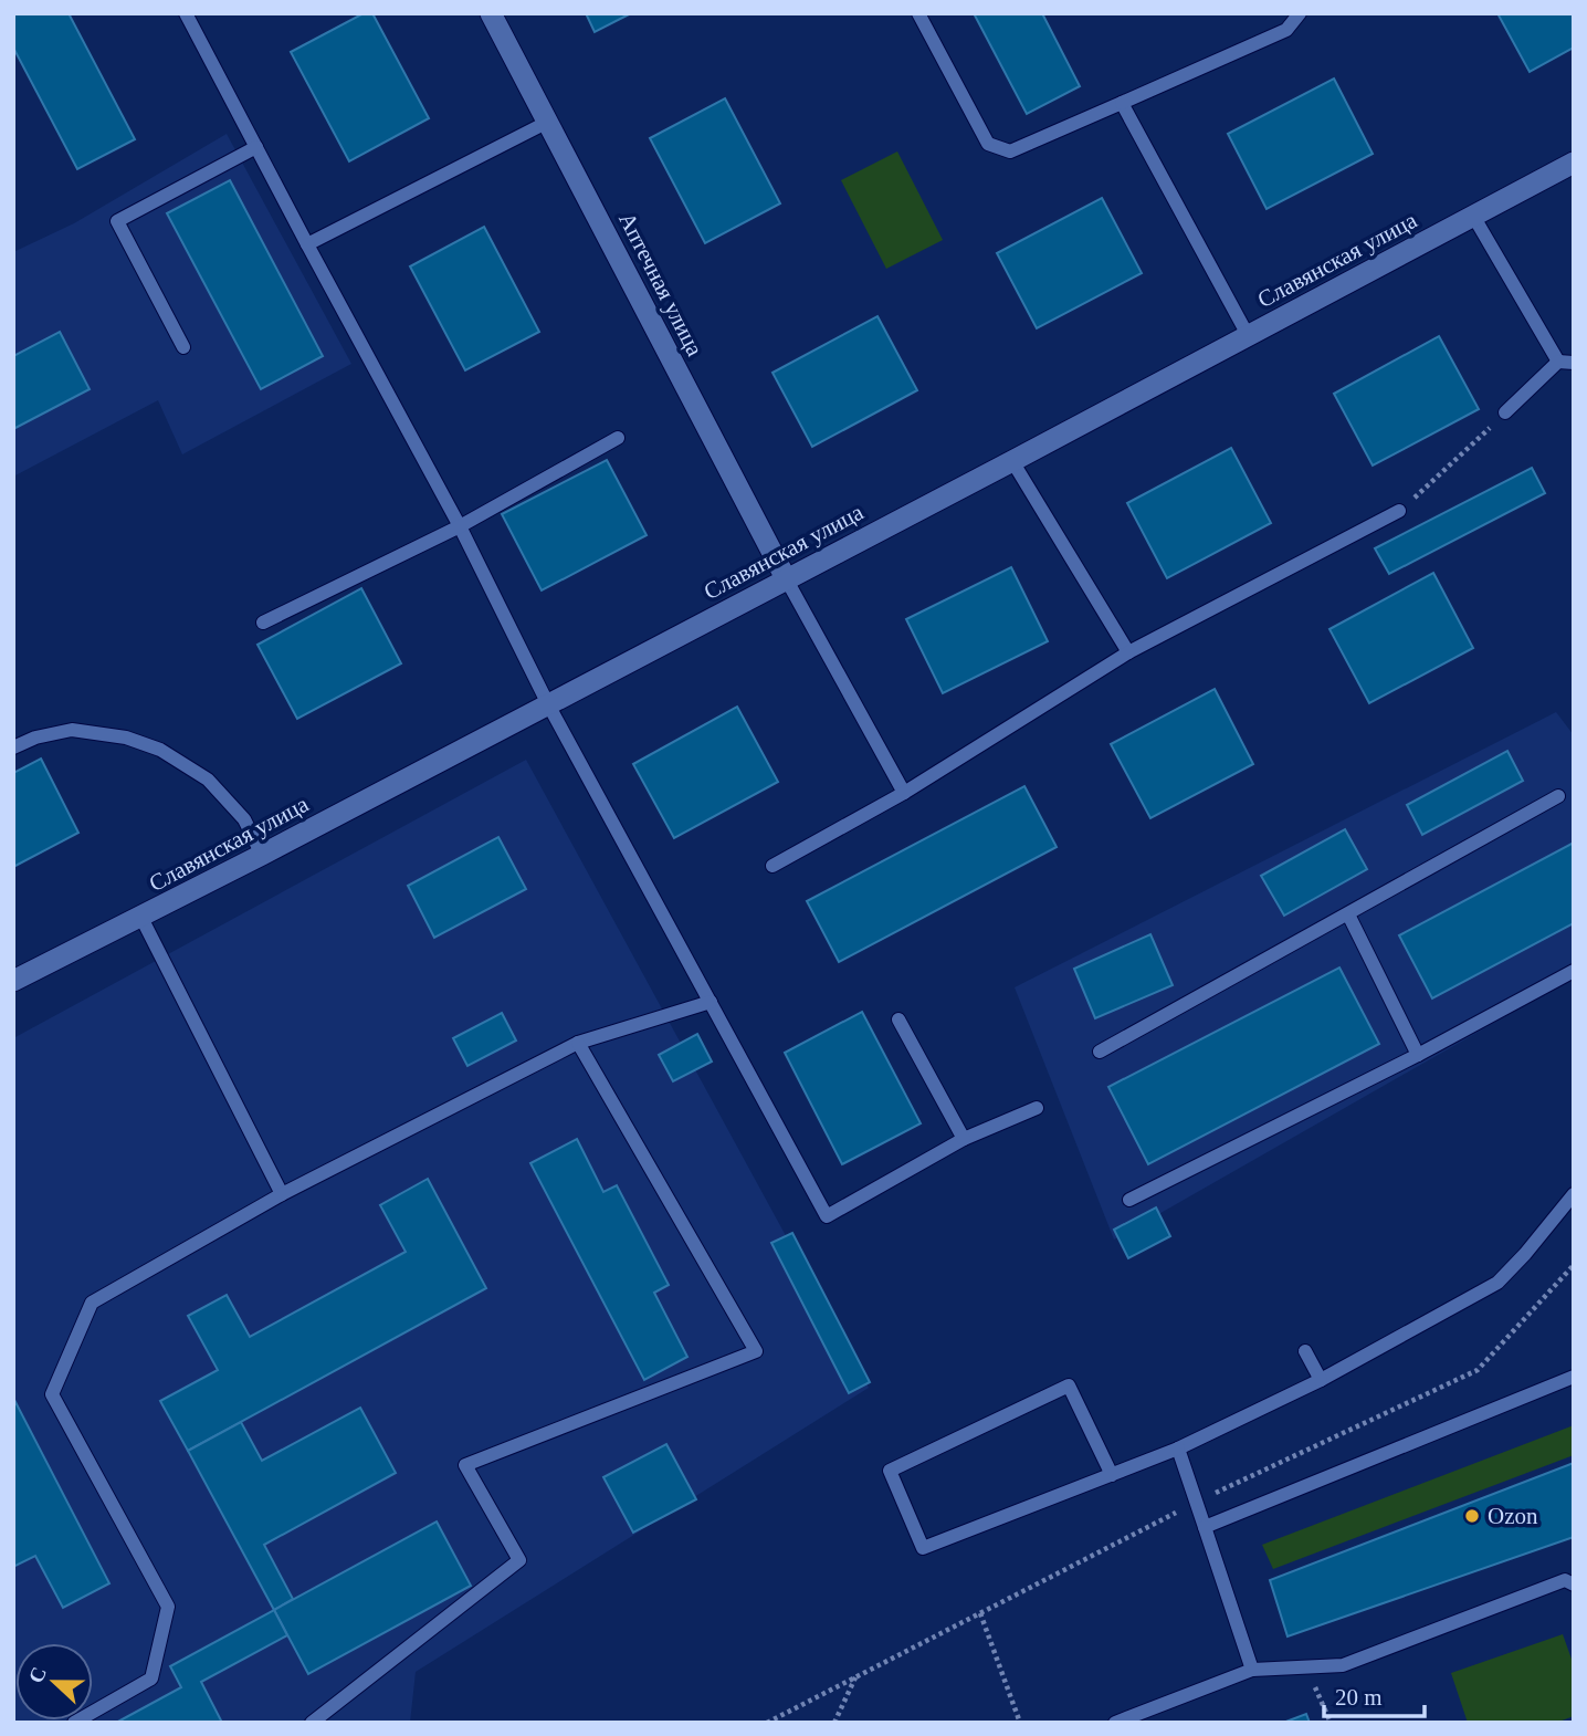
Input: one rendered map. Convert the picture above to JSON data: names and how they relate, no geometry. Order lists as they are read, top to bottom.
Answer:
{
  "streets": {
    "street": ["Славянская улица", "Аптечная улица"]
  },
  "crossings": [
    ["Славянская улица", "Аптечная улица"]
  ],
  "places": ["Ozon"],
  "scale_bar": "20 m",
  "north": "left"
}
